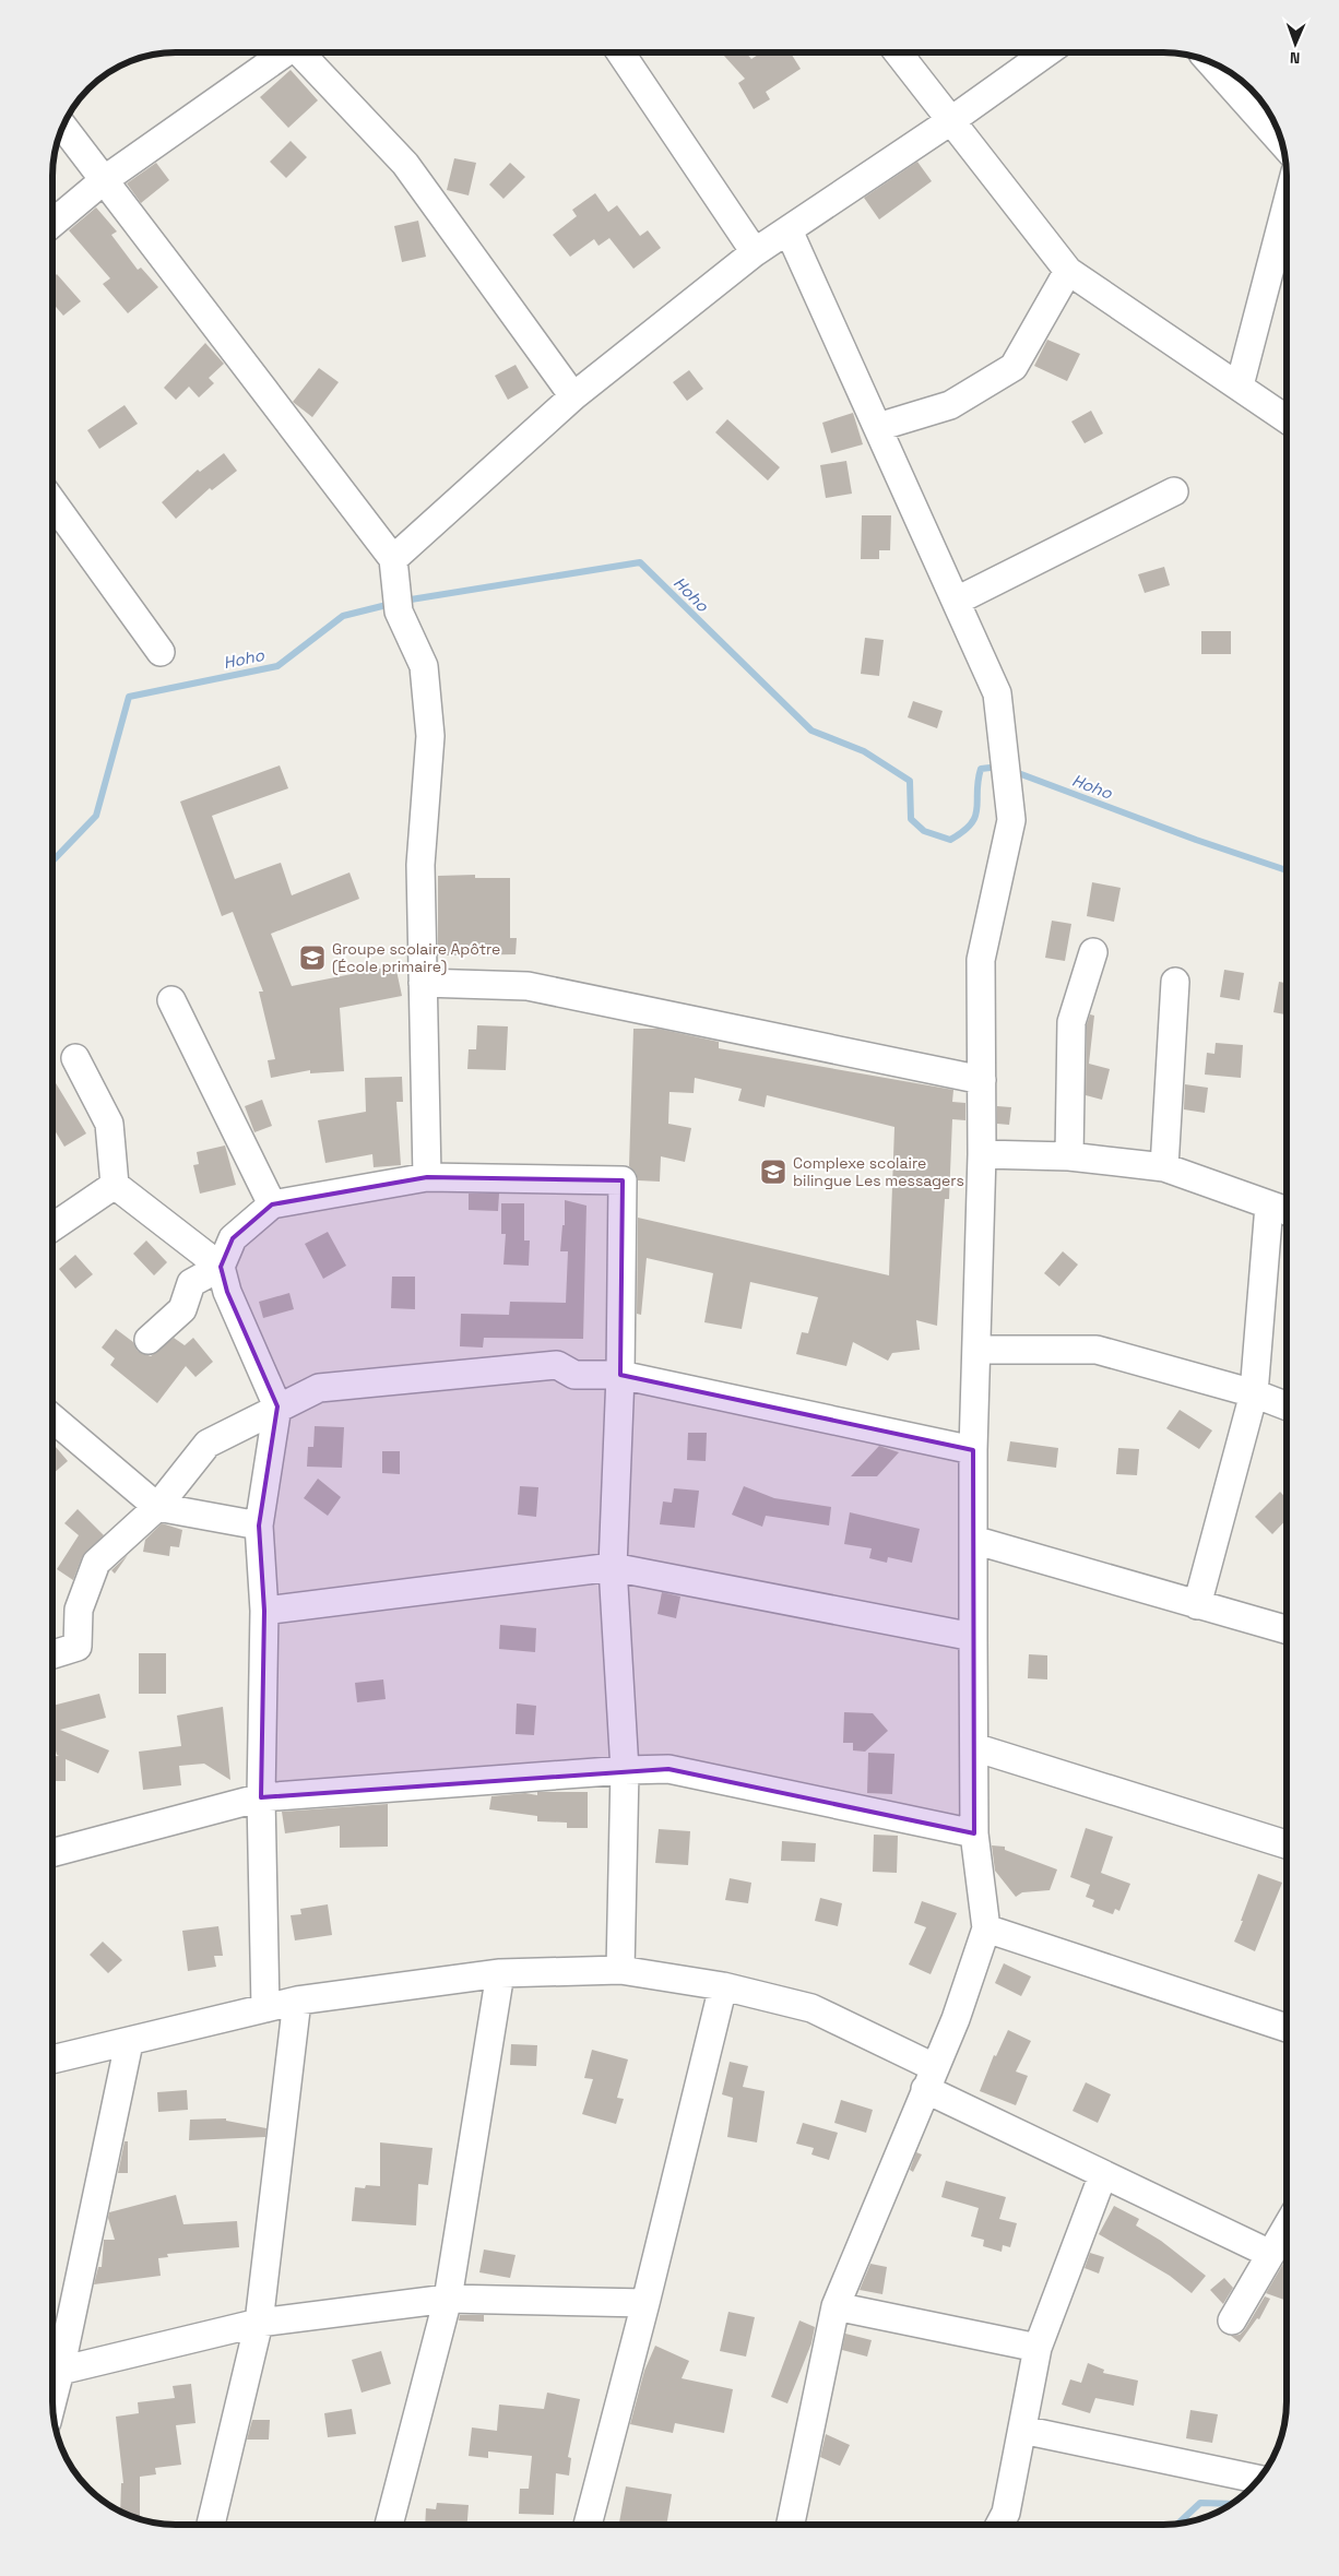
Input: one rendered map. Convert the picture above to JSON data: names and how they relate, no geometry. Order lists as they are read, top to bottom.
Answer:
{
  "water": ["Hoho"],
  "places": {
    "school or university": ["Groupe scolaire Apôtre (École primaire)", "Complexe scolaire bilingue Les messagers"]
  },
  "north": "bottom"
}
